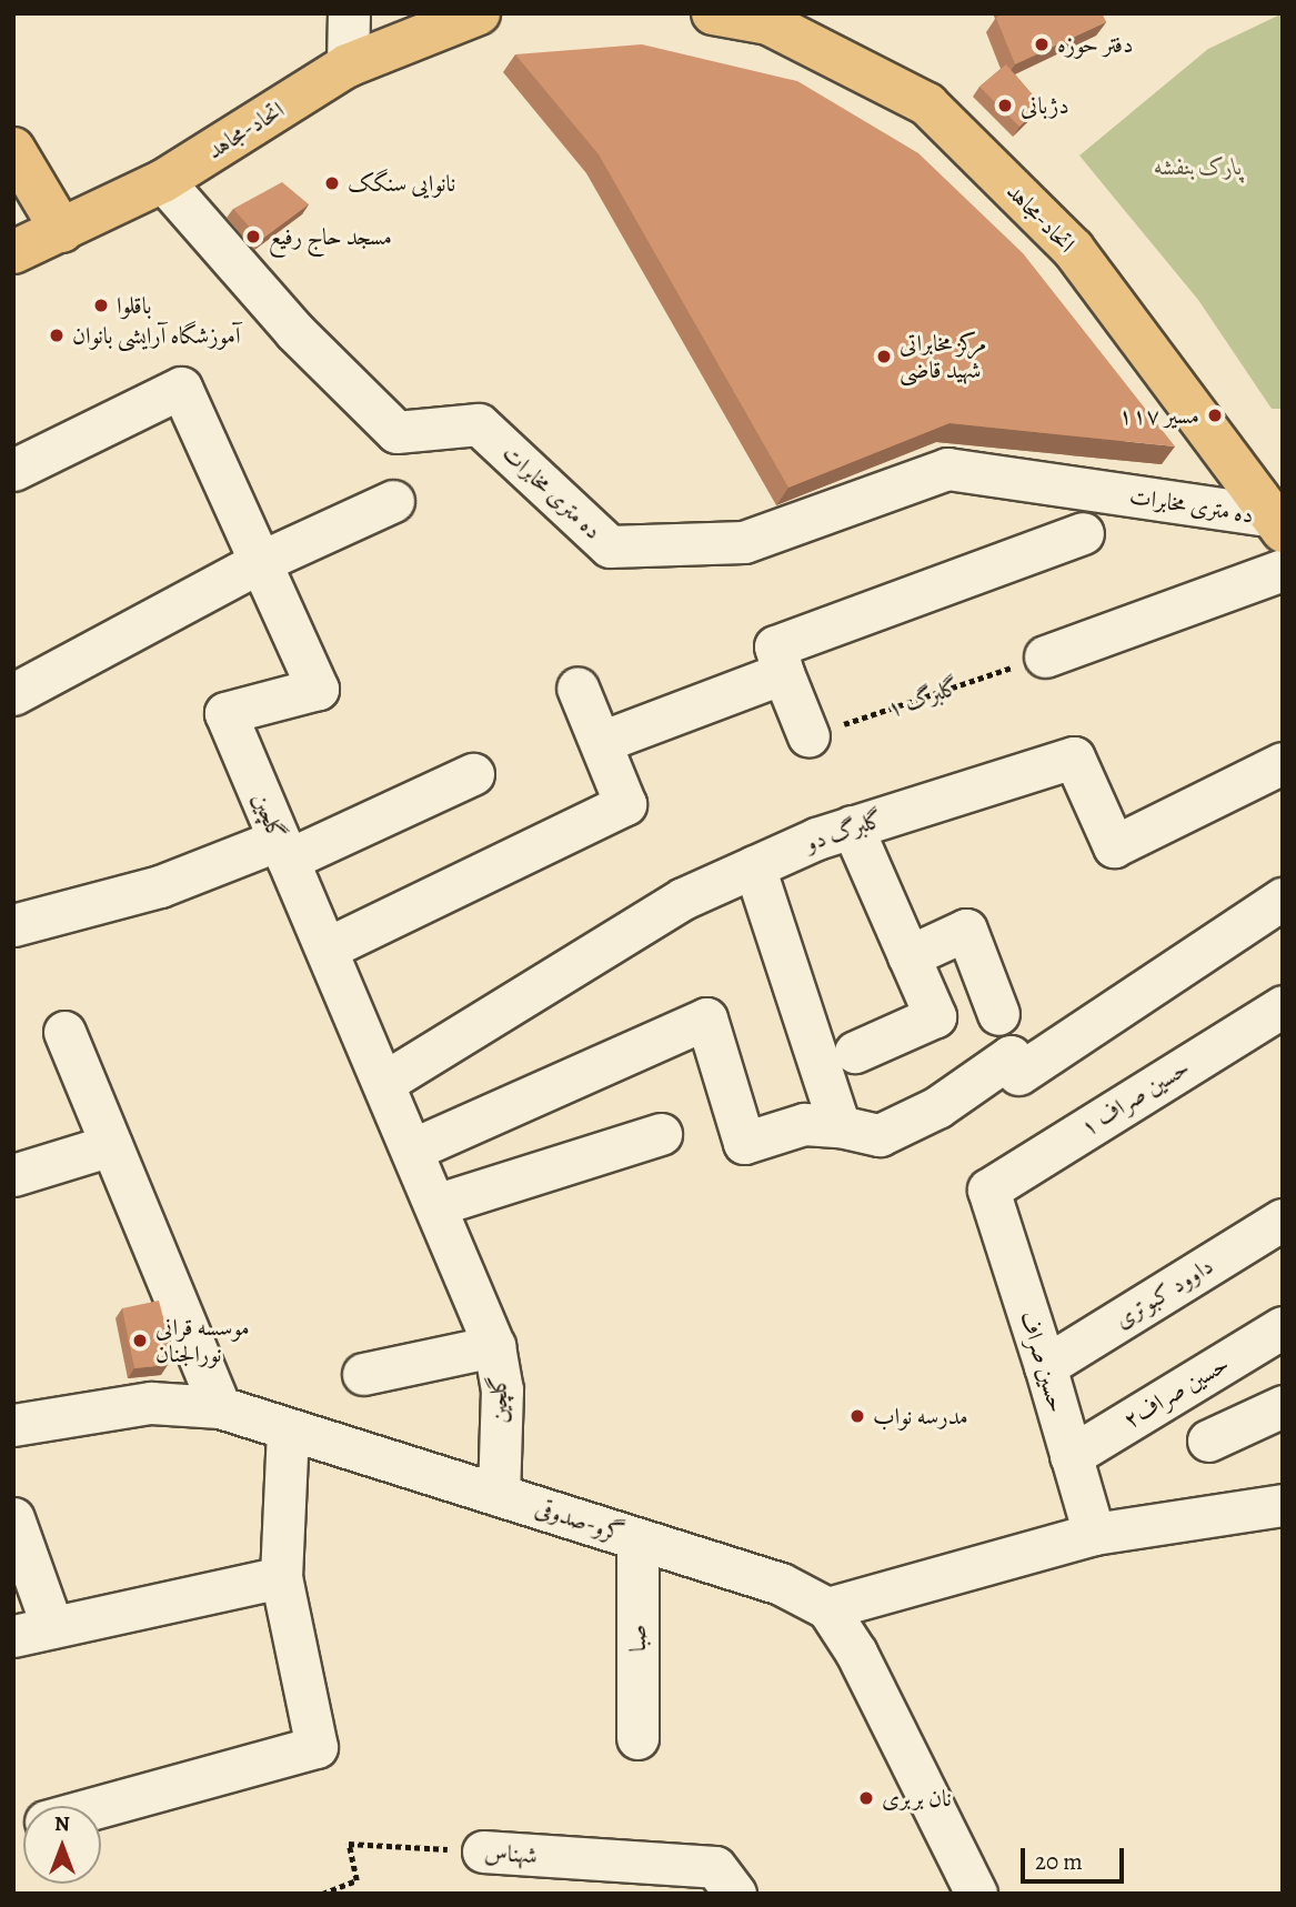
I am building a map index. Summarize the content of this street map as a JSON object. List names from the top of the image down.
{
  "streets": {
    "main road": ["اتحاد-مجاهد"],
    "street": [
      "ده متری مخابرات",
      "گلچین",
      "گلبرگ دو",
      "حسین صراف ۱",
      "داوود کبوتری",
      "حسین صراف",
      "حسین صراف۲",
      "گرو-صدوقی",
      "صبا",
      "شهناس"
    ],
    "path": ["گلبرگ ۱"]
  },
  "crossings": [
    ["اتحاد-مجاهد", "ده متری مخابرات"],
    ["گلچین", "گلبرگ دو"],
    ["گلچین", "گرو-صدوقی"],
    ["حسین صراف ۱", "حسین صراف"],
    ["داوود کبوتری", "حسین صراف"],
    ["حسین صراف", "حسین صراف۲"],
    ["گرو-صدوقی", "صبا"]
  ],
  "parks": ["پارک بنفشه"],
  "places": [
    "دفتر حوزه",
    "دژبانی",
    "نانوایی سنگک",
    "مسجد حاج رفیع",
    "باقلوا",
    "آموزشگاه آرایشی بانوان",
    "مرکز مخابراتی شهید قاضی",
    "مسیر ۱۱۷",
    "موسسه قرانی نورالجنان",
    "مدرسه نواب",
    "نان بربری"
  ],
  "scale_bar": "20 m",
  "north": "top"
}
